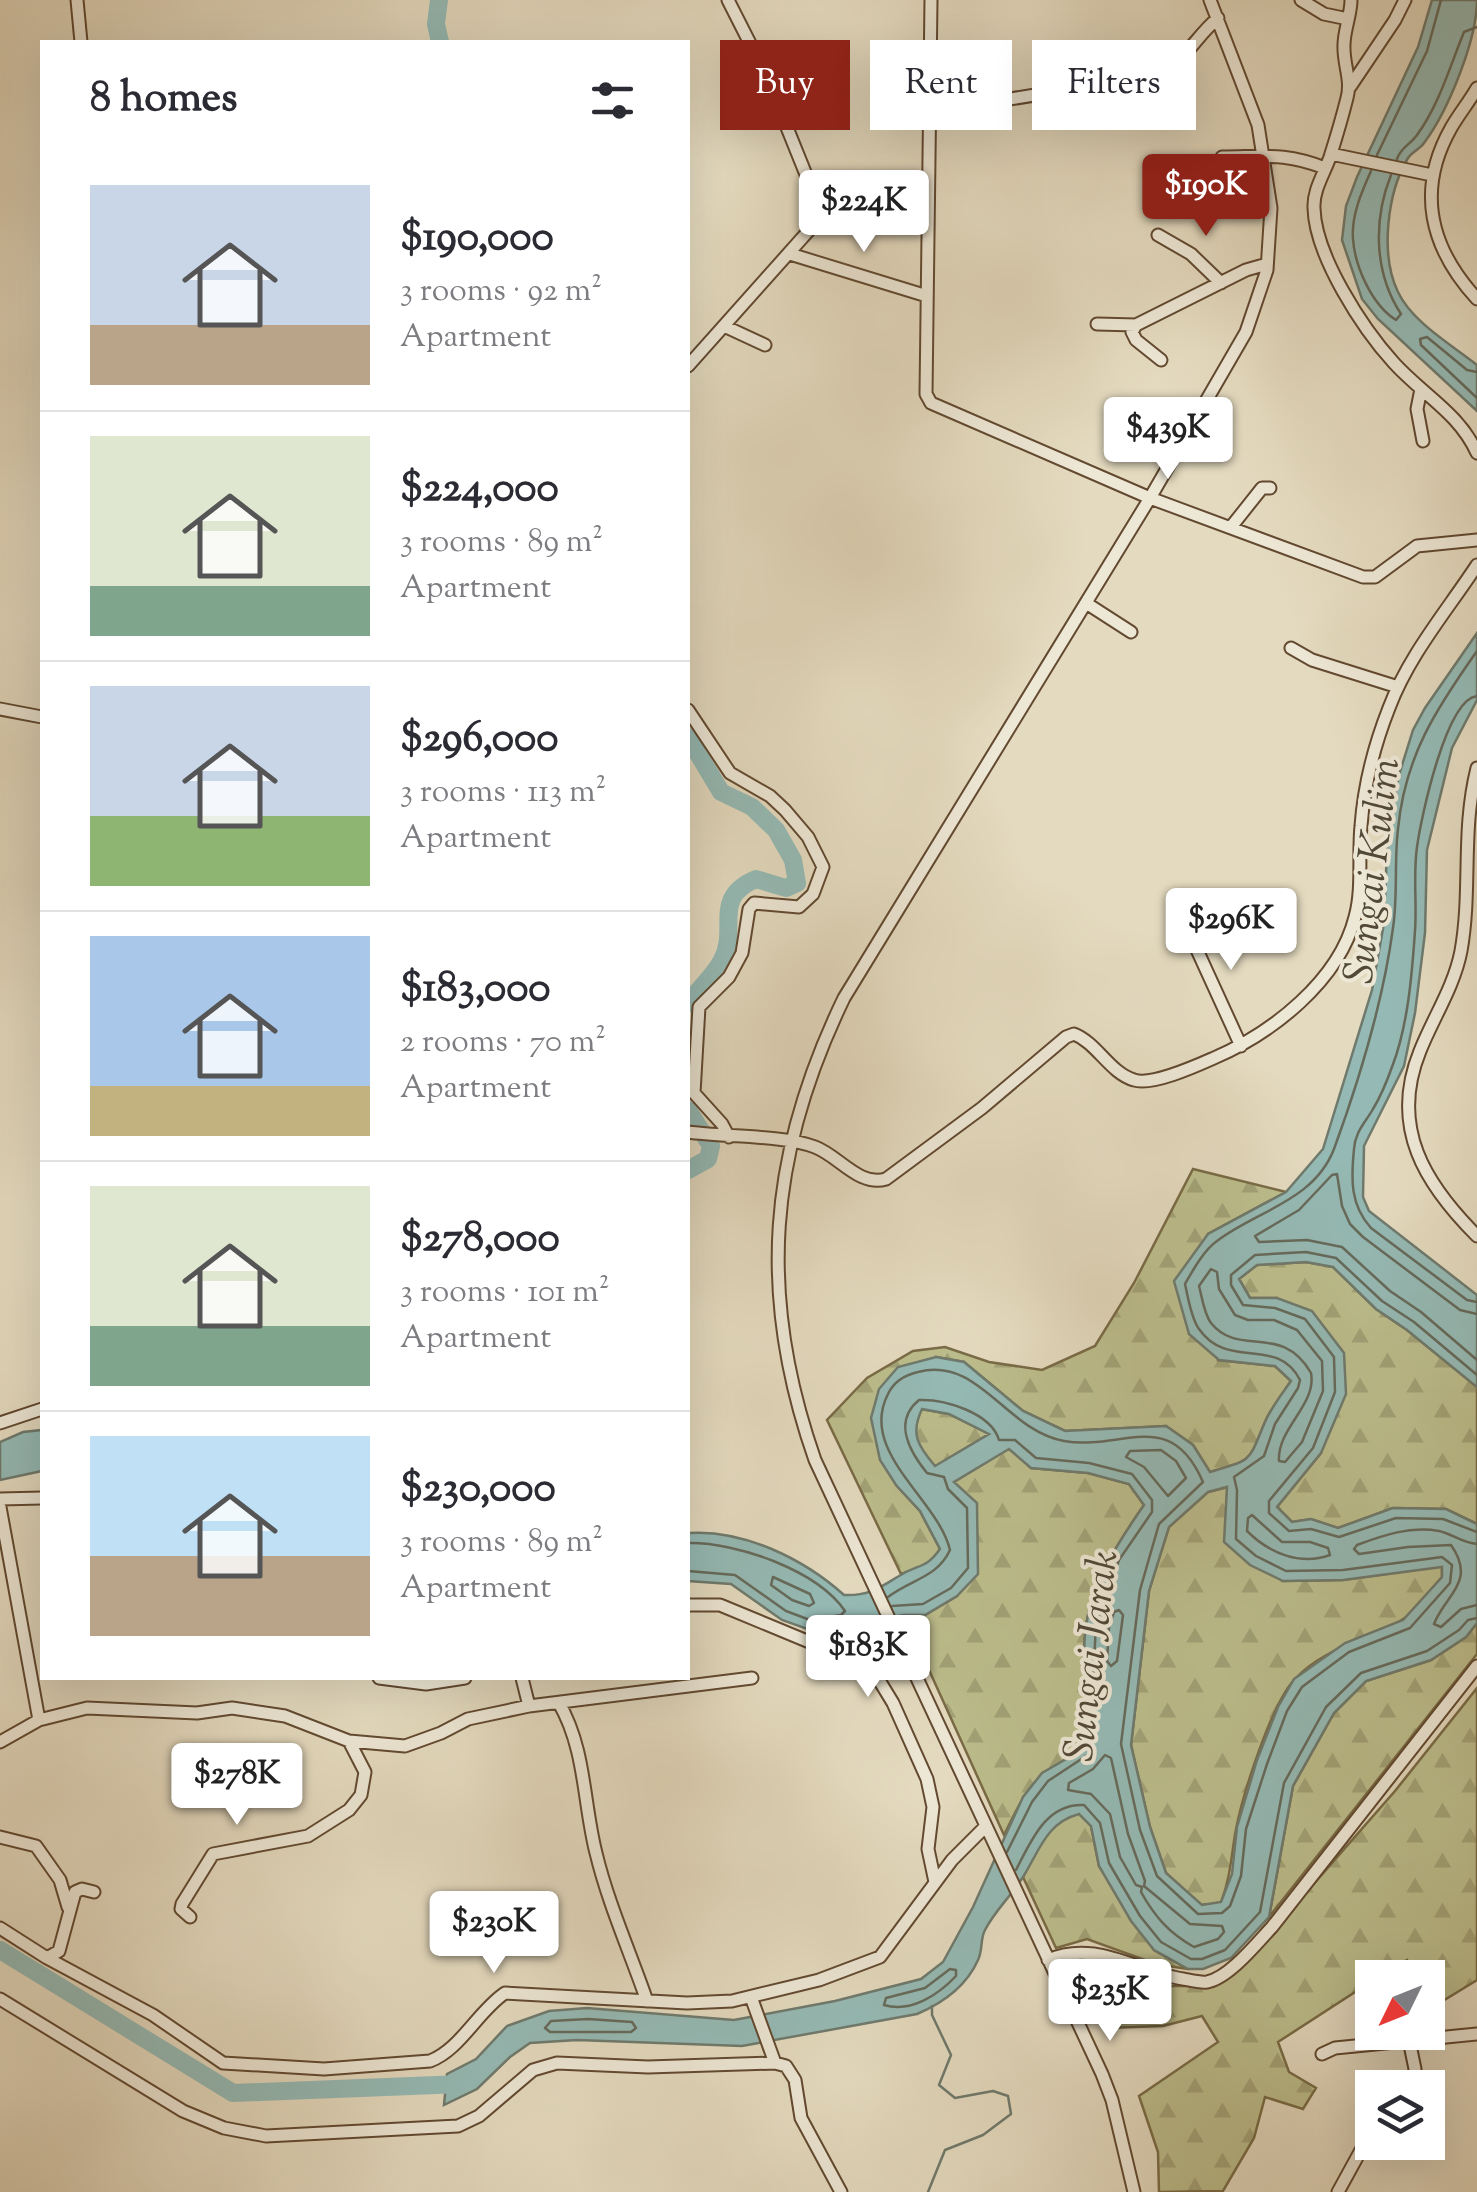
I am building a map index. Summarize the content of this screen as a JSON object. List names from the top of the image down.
{
  "water": ["Sungai Kulim", "Sungai Jarak"],
  "north": "bottom left",
  "page": {
    "chip": ["Buy", "Rent", "Filters"],
    "heading": "8 homes",
    "price": [
      "$190K",
      "$224K",
      "$439K",
      "$296K",
      "$183K",
      "$278K",
      "$230K",
      "$235K"
    ],
    "list": [
      {
        "name": "$190,000",
        "note": "3 rooms · 92 m² · Apartment"
      },
      {
        "name": "$224,000",
        "note": "3 rooms · 89 m² · Apartment"
      },
      {
        "name": "$296,000",
        "note": "3 rooms · 113 m² · Apartment"
      },
      {
        "name": "$183,000",
        "note": "2 rooms · 70 m² · Apartment"
      },
      {
        "name": "$278,000",
        "note": "3 rooms · 101 m² · Apartment"
      },
      {
        "name": "$230,000",
        "note": "3 rooms · 89 m² · Apartment"
      }
    ]
  }
}
